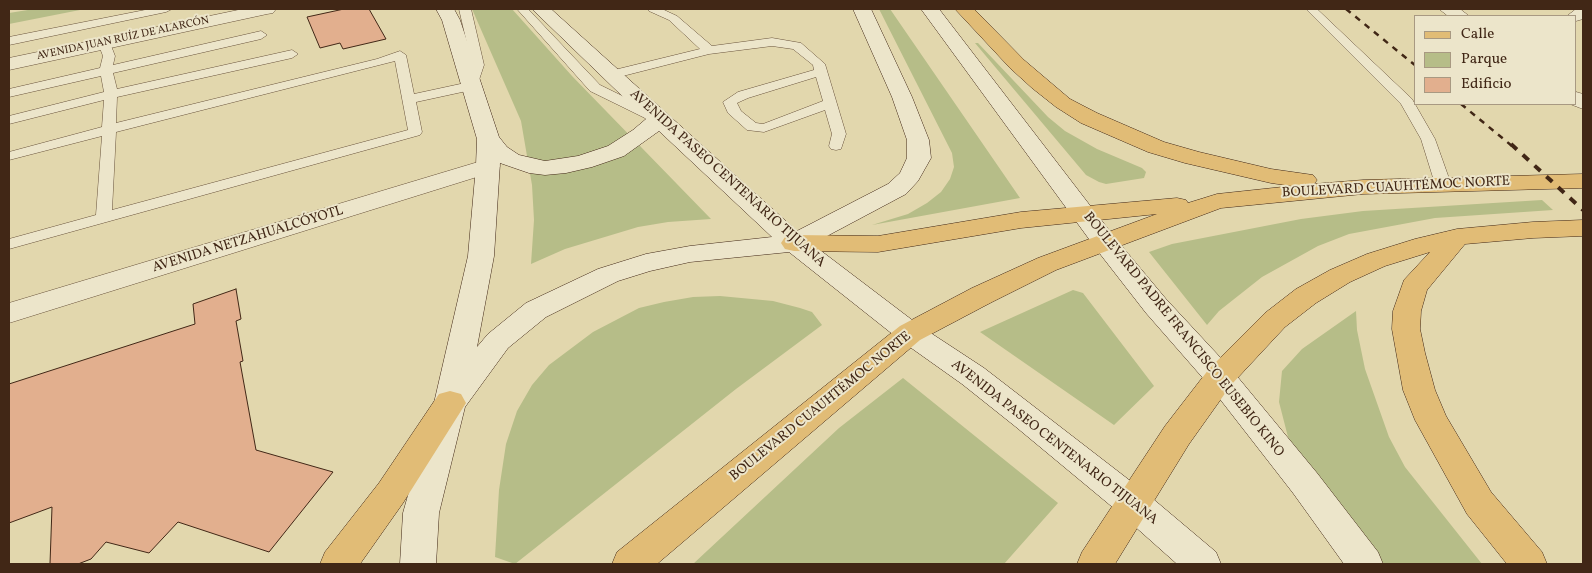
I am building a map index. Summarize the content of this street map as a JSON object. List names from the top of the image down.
{
  "streets": {
    "main road": [
      "AVENIDA JUAN RUÍZ DE ALARCÓN",
      "AVENIDA PASEO CENTENARIO TIJUANA",
      "BOULEVARD CUAUHTÉMOC NORTE",
      "AVENIDA NETZAHUALCÓYOTL",
      "BOULEVARD PADRE FRANCISCO EUSEBIO KINO"
    ]
  },
  "crossings": [
    ["AVENIDA PASEO CENTENARIO TIJUANA", "BOULEVARD CUAUHTÉMOC NORTE"],
    ["BOULEVARD CUAUHTÉMOC NORTE", "BOULEVARD PADRE FRANCISCO EUSEBIO KINO"]
  ],
  "legend": ["Calle", "Parque", "Edificio"]
}
